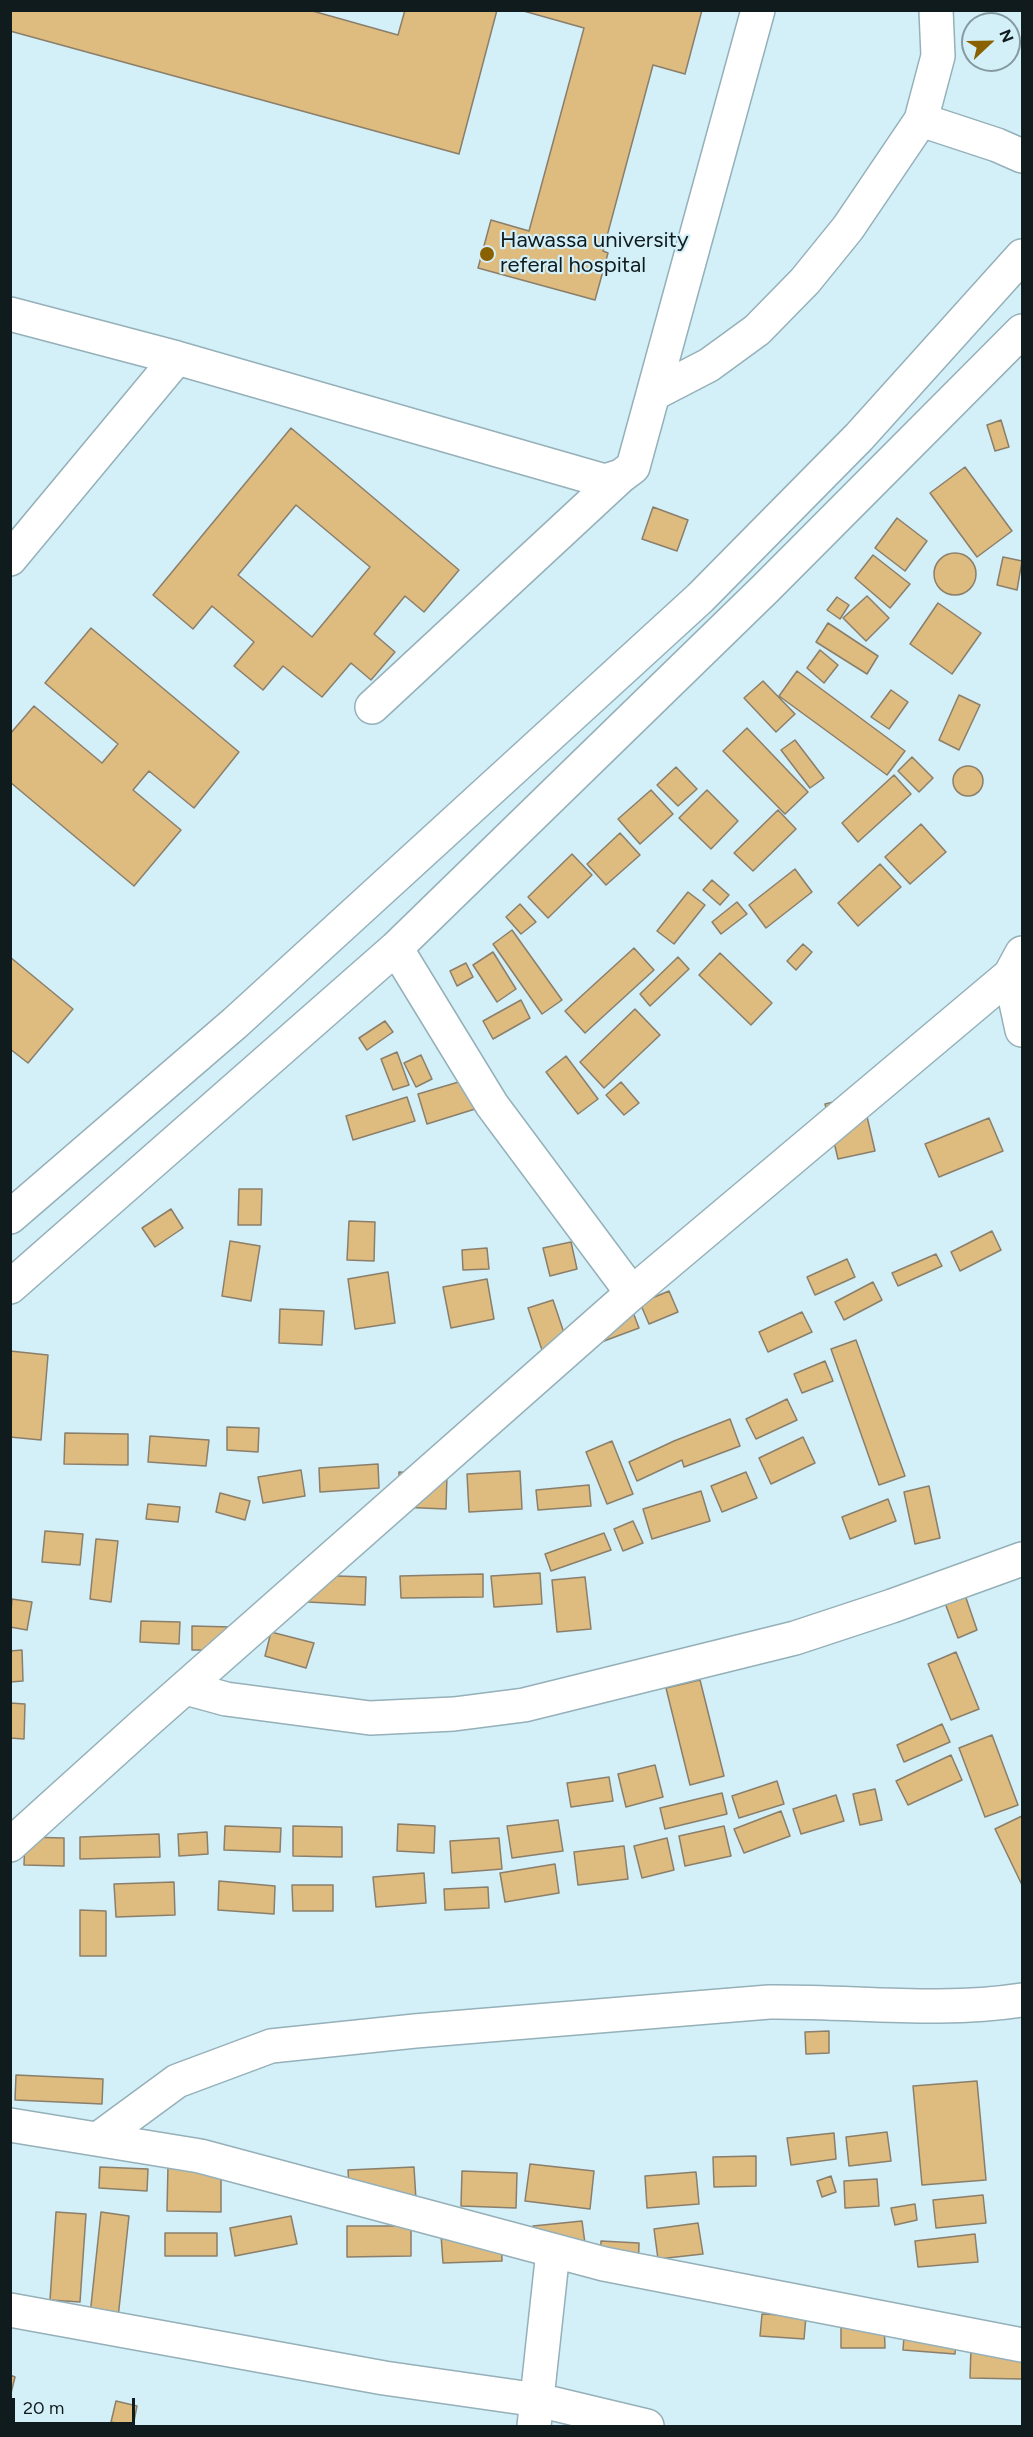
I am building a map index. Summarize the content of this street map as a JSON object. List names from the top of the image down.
{
  "places": ["Hawassa university referal hospital"],
  "scale_bar": "20 m",
  "north": "right"
}
